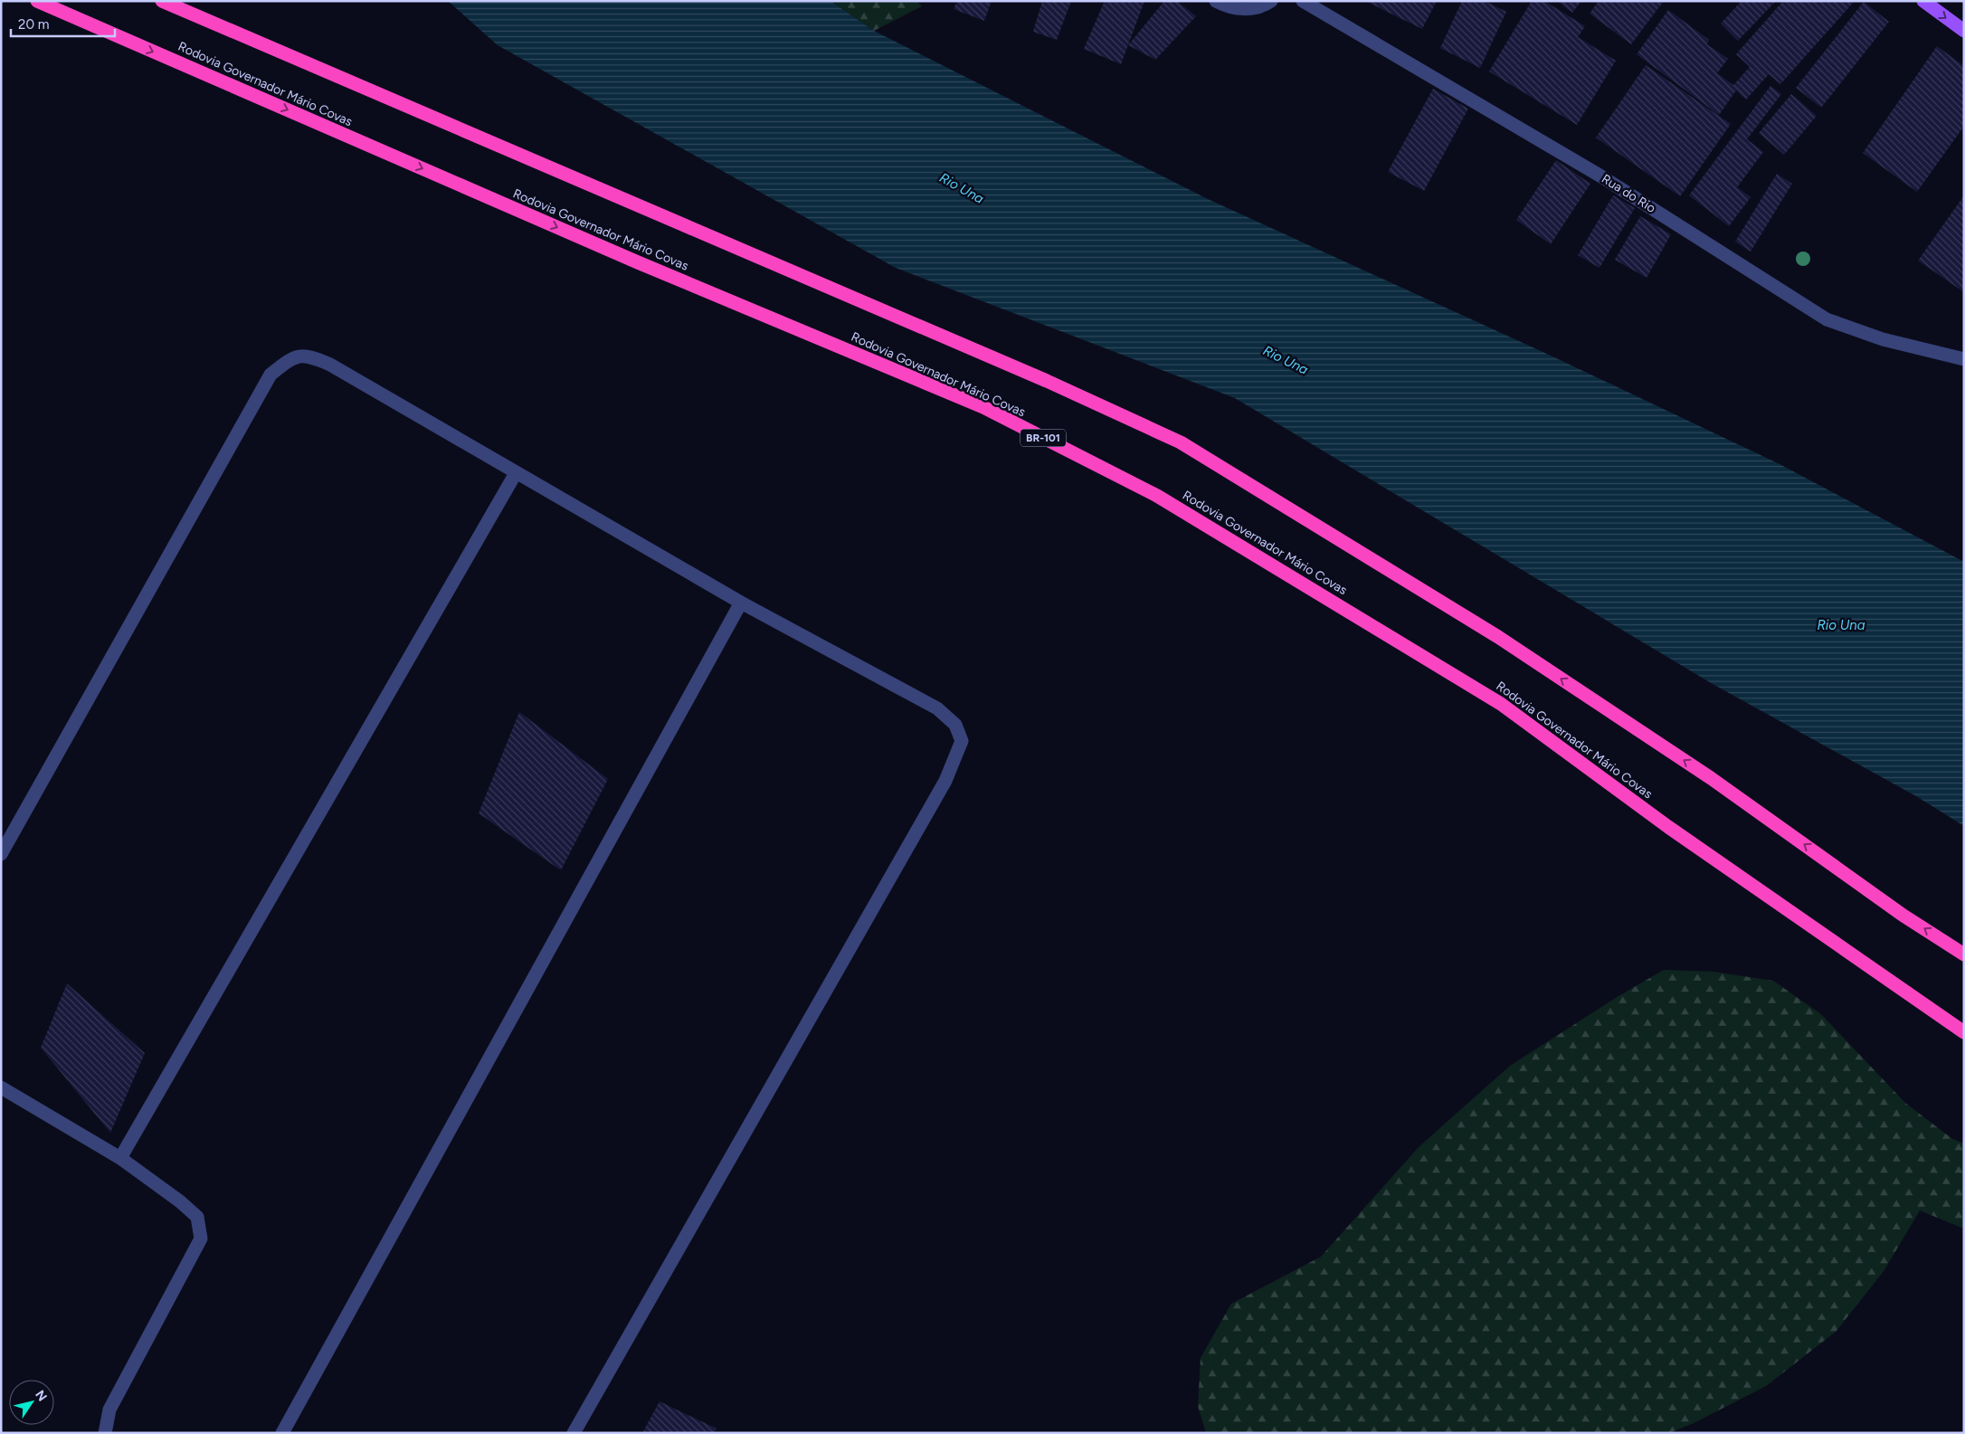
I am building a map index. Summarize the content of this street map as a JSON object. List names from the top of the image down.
{
  "streets": {
    "highway": ["Rodovia Governador Mário Covas", "BR-101"],
    "street": ["Rua do Rio"]
  },
  "water": ["Rio Una"],
  "scale_bar": "20 m",
  "north": "top right"
}
